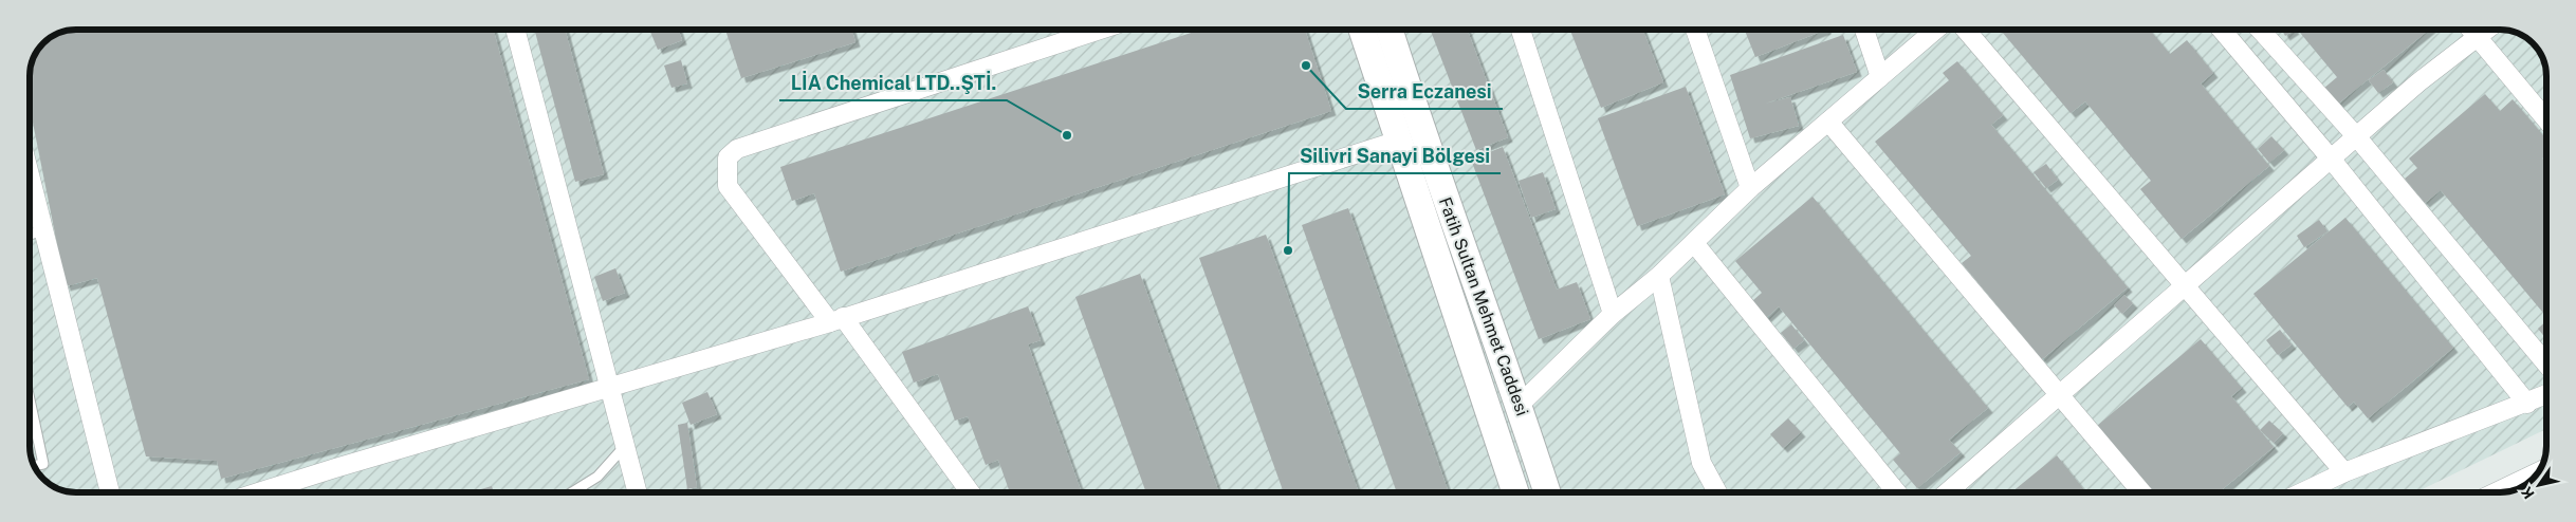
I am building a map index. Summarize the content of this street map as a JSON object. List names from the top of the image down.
{
  "streets": {
    "main road": ["Fatih Sultan Mehmet Caddesi"]
  },
  "places": ["Serra Eczanesi", "LİA Chemical LTD..ŞTİ.", "Silivri Sanayi Bölgesi"],
  "north": "bottom left"
}
